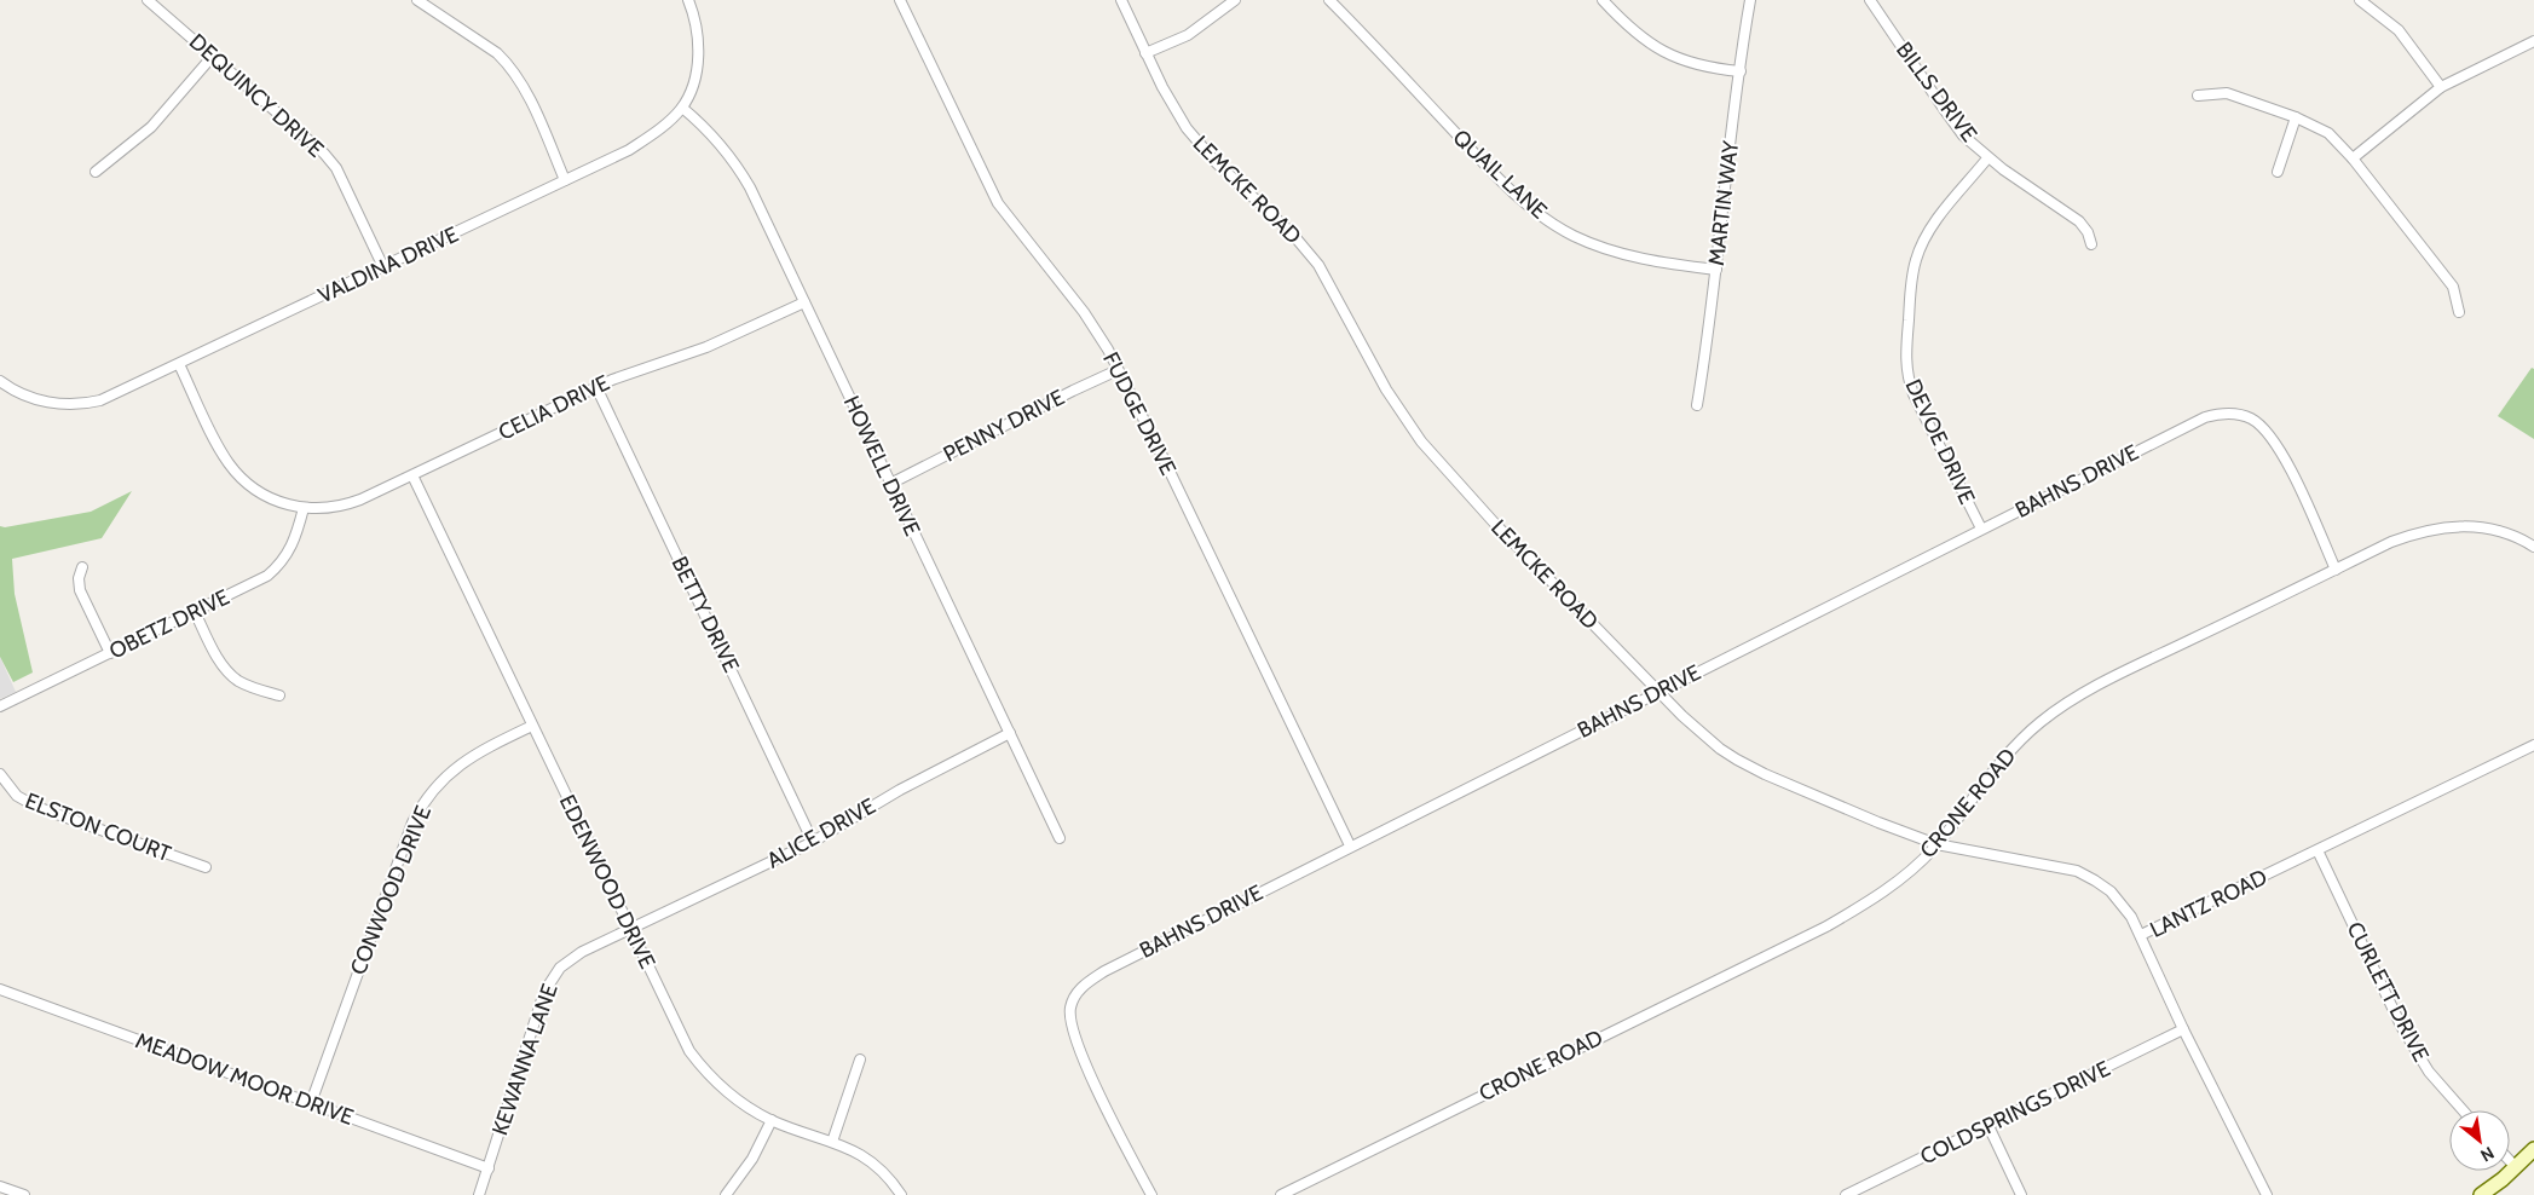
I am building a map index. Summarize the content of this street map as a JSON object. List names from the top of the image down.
{
  "streets": {
    "street": [
      "BILLS DRIVE",
      "DEQUINCY DRIVE",
      "QUAIL LANE",
      "LEMCKE ROAD",
      "MARTIN WAY",
      "VALDINA DRIVE",
      "CELIA DRIVE",
      "FUDGE DRIVE",
      "PENNY DRIVE",
      "DEVOE DRIVE",
      "HOWELL DRIVE",
      "BAHNS DRIVE",
      "BETTY DRIVE",
      "OBETZ DRIVE",
      "CRONE ROAD",
      "ELSTON COURT",
      "ALICE DRIVE",
      "EDENWOOD DRIVE",
      "CONWOOD DRIVE",
      "LANTZ ROAD",
      "CURLETT DRIVE",
      "KEWANNA LANE",
      "MEADOW MOOR DRIVE",
      "COLDSPRINGS DRIVE"
    ]
  },
  "crossings": [
    ["BILLS DRIVE", "DEVOE DRIVE"],
    ["DEQUINCY DRIVE", "VALDINA DRIVE"],
    ["QUAIL LANE", "MARTIN WAY"],
    ["LEMCKE ROAD", "BAHNS DRIVE"],
    ["LEMCKE ROAD", "CRONE ROAD"],
    ["LEMCKE ROAD", "LANTZ ROAD"],
    ["VALDINA DRIVE", "CELIA DRIVE"],
    ["VALDINA DRIVE", "HOWELL DRIVE"],
    ["CELIA DRIVE", "HOWELL DRIVE"],
    ["CELIA DRIVE", "BETTY DRIVE"],
    ["CELIA DRIVE", "OBETZ DRIVE"],
    ["CELIA DRIVE", "EDENWOOD DRIVE"],
    ["FUDGE DRIVE", "PENNY DRIVE"],
    ["FUDGE DRIVE", "BAHNS DRIVE"],
    ["PENNY DRIVE", "HOWELL DRIVE"],
    ["DEVOE DRIVE", "BAHNS DRIVE"],
    ["HOWELL DRIVE", "ALICE DRIVE"],
    ["BAHNS DRIVE", "CRONE ROAD"],
    ["BETTY DRIVE", "ALICE DRIVE"],
    ["ALICE DRIVE", "EDENWOOD DRIVE"],
    ["ALICE DRIVE", "KEWANNA LANE"],
    ["EDENWOOD DRIVE", "CONWOOD DRIVE"],
    ["EDENWOOD DRIVE", "KEWANNA LANE"],
    ["CONWOOD DRIVE", "MEADOW MOOR DRIVE"],
    ["LANTZ ROAD", "CURLETT DRIVE"],
    ["LANTZ ROAD", "COLDSPRINGS DRIVE"],
    ["KEWANNA LANE", "MEADOW MOOR DRIVE"]
  ],
  "north": "bottom right"
}
